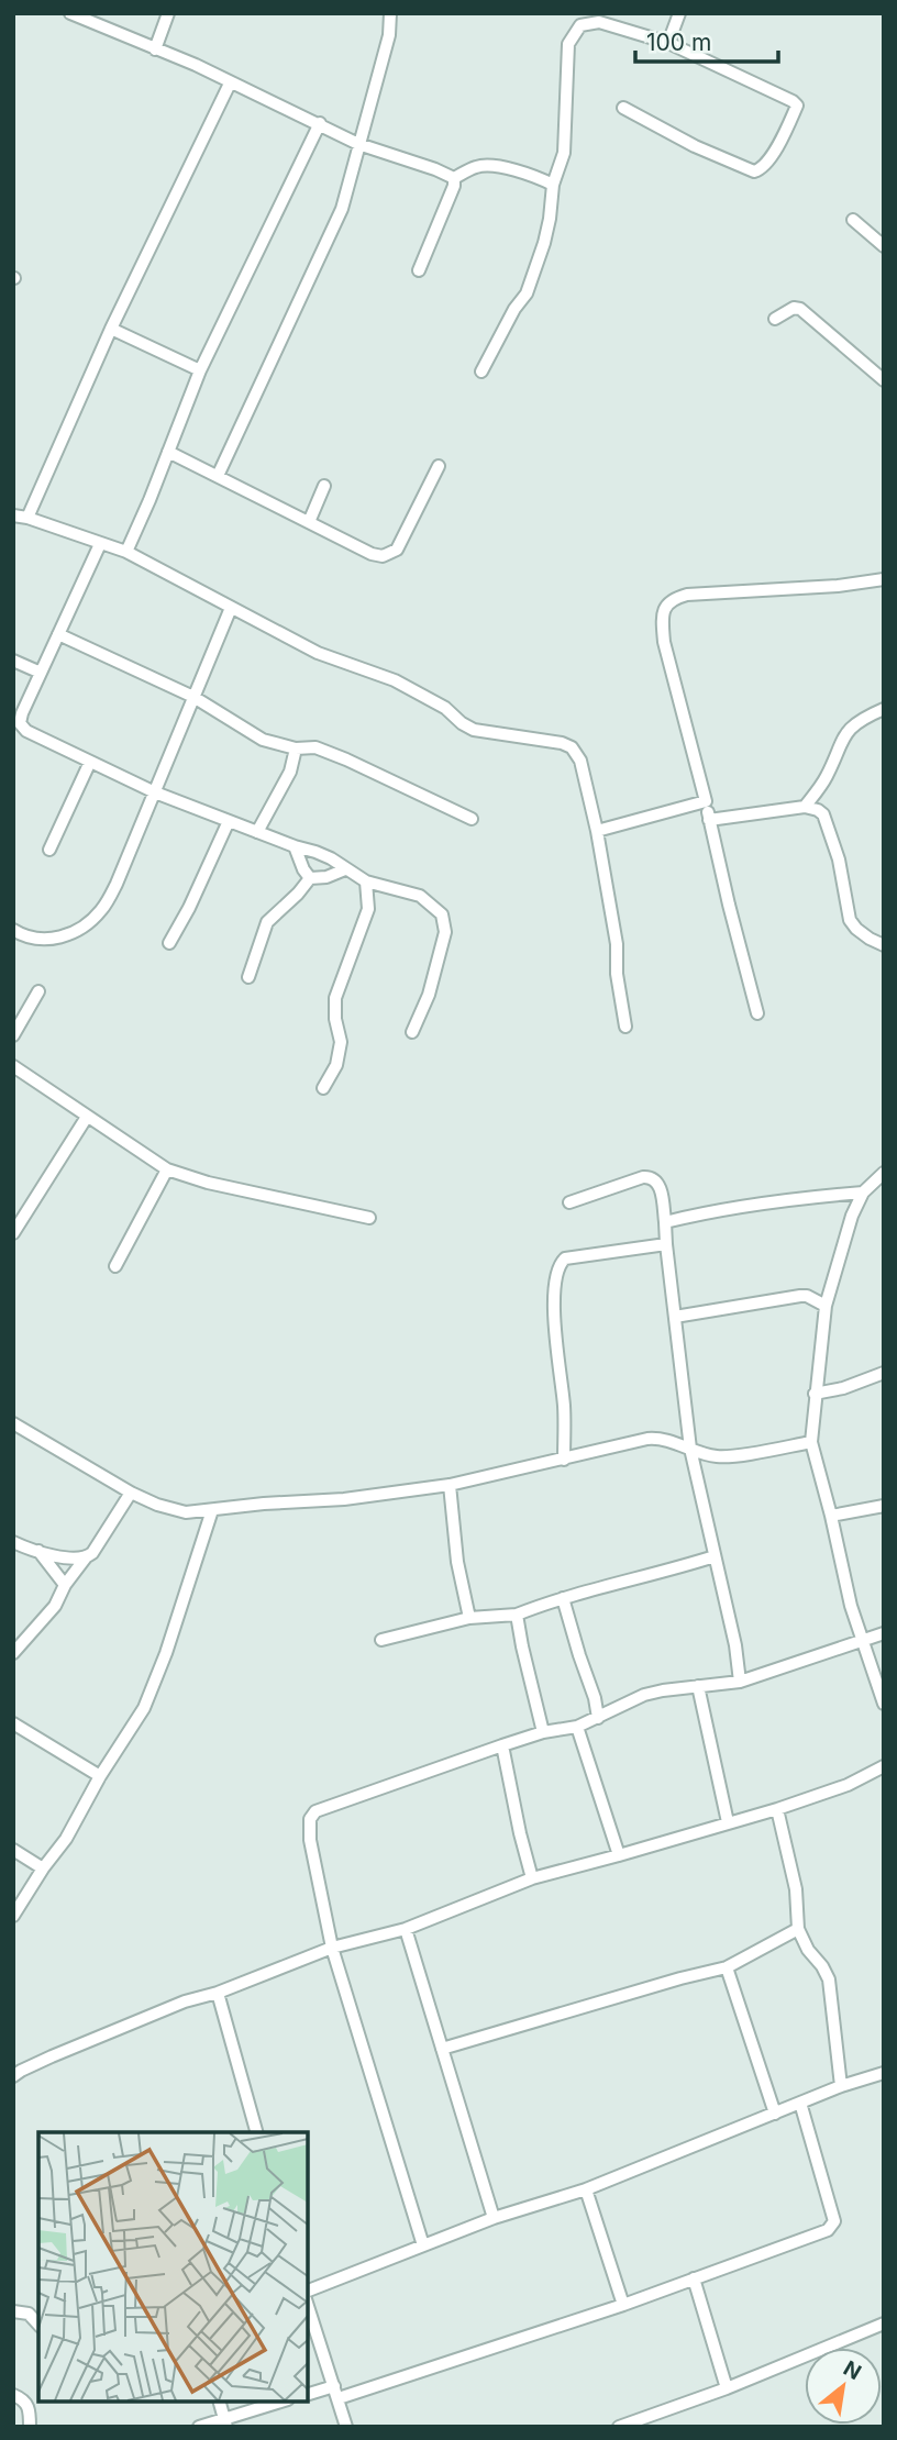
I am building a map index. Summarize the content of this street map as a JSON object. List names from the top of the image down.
{
  "scale_bar": "100 m",
  "north": "top right"
}
